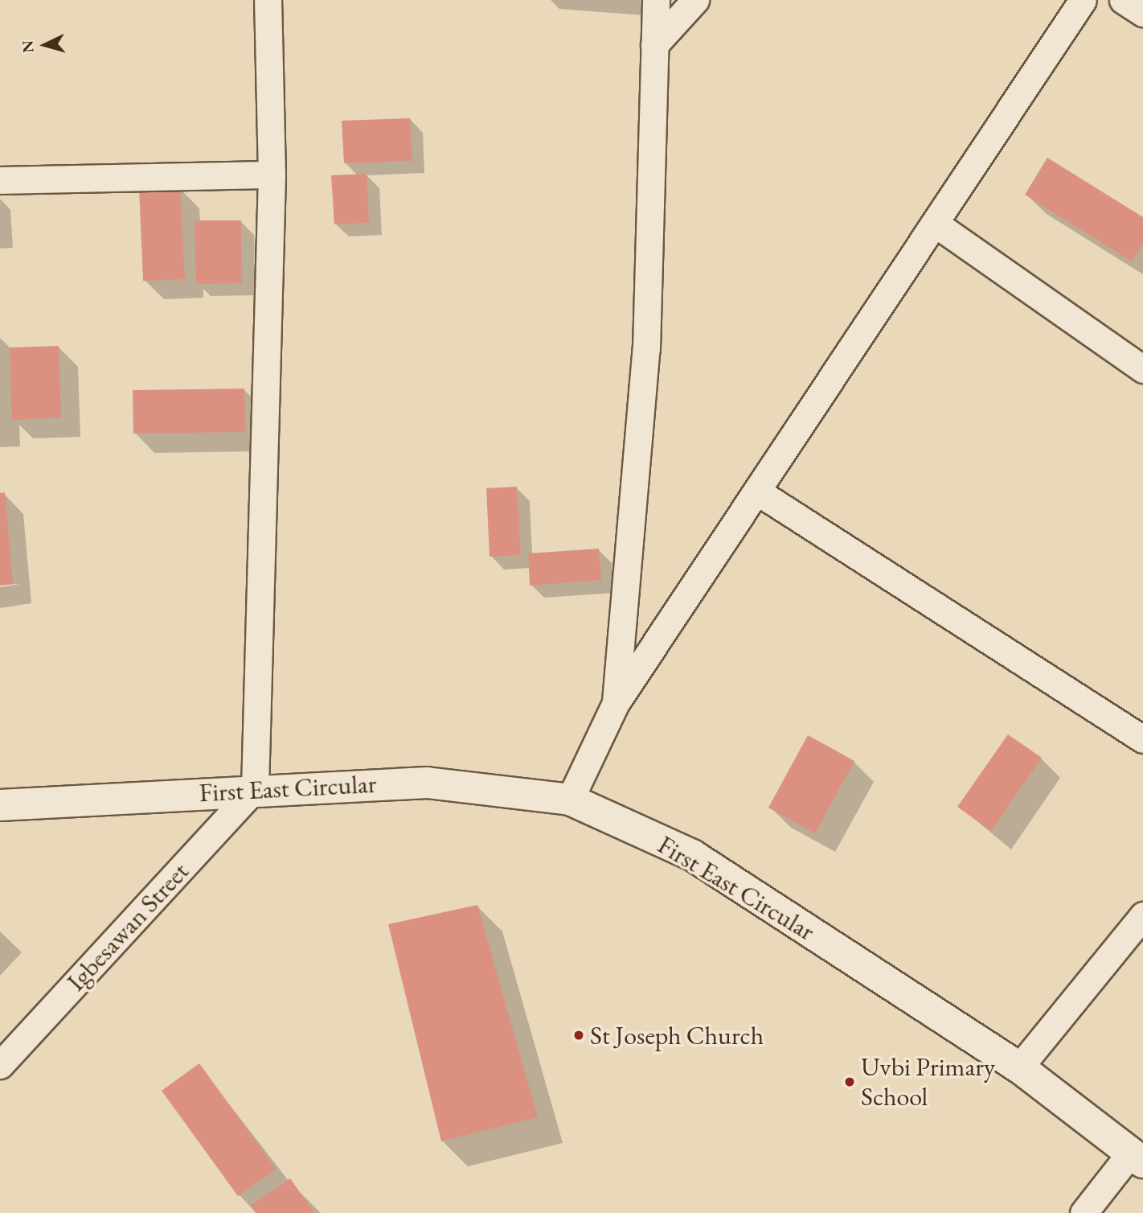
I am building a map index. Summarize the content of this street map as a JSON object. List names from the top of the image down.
{
  "streets": {
    "street": ["First East Circular", "Igbesawan Street"]
  },
  "crossings": [
    ["First East Circular", "Igbesawan Street"]
  ],
  "places": ["St Joseph Church", "Uvbi Primary School"],
  "north": "left"
}
